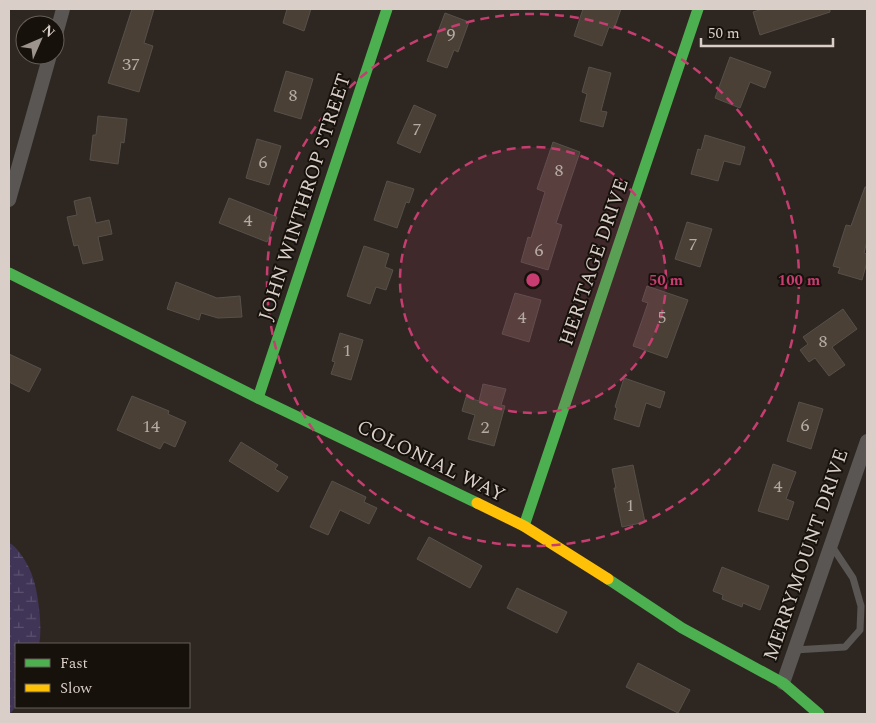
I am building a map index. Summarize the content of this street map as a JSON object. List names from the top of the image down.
{
  "streets": {
    "street": [
      "JOHN WINTHROP STREET",
      "HERITAGE DRIVE",
      "COLONIAL WAY",
      "MERRYMOUNT DRIVE"
    ]
  },
  "crossings": [
    ["JOHN WINTHROP STREET", "COLONIAL WAY"],
    ["HERITAGE DRIVE", "COLONIAL WAY"],
    ["COLONIAL WAY", "MERRYMOUNT DRIVE"]
  ],
  "house_numbers": [
    "9",
    "37",
    "8",
    "7",
    "6",
    "8",
    "4",
    "7",
    "6",
    "4",
    "5",
    "8",
    "1",
    "6",
    "14",
    "2",
    "4",
    "1"
  ],
  "legend": ["Fast", "Slow"],
  "scale_bar": "50 m",
  "north": "top right",
  "rings": ["50 m", "100 m"]
}
